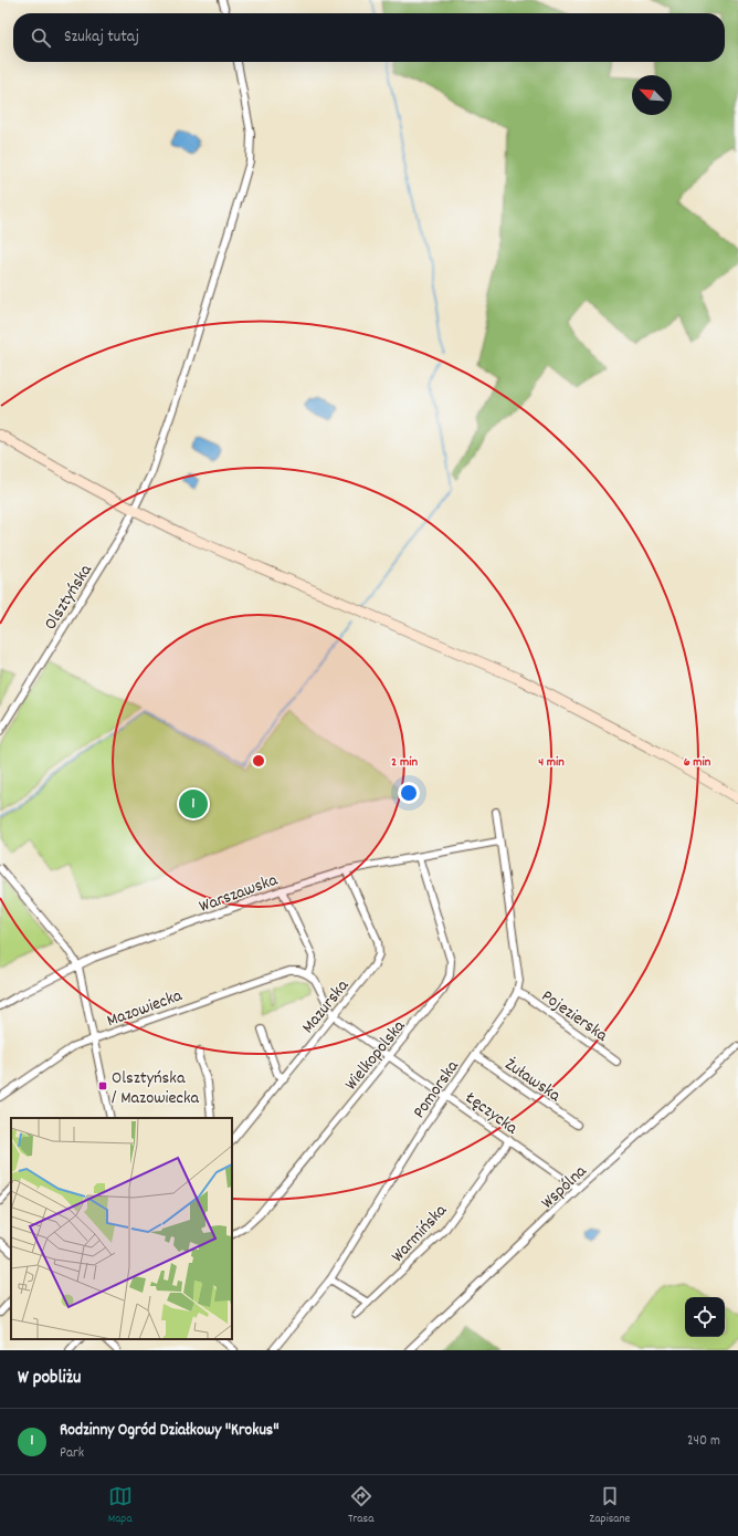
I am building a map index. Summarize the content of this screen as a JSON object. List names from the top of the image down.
{
  "streets": {
    "street": [
      "Olsztyńska",
      "Warszawska",
      "Mazurska",
      "Mazowiecka",
      "Pojezierska",
      "Wielkopolska",
      "Żuławska",
      "Pomorska",
      "Łęczycka",
      "Wspólna",
      "Warmińska"
    ]
  },
  "crossings": [
    ["Warszawska", "Mazurska"],
    ["Warszawska", "Wielkopolska"],
    ["Warszawska", "Pomorska"],
    ["Mazurska", "Łęczycka"],
    ["Mazowiecka", "Łęczycka"],
    ["Pojezierska", "Pomorska"],
    ["Wielkopolska", "Łęczycka"],
    ["Żuławska", "Pomorska"],
    ["Pomorska", "Łęczycka"],
    ["Łęczycka", "Wspólna"],
    ["Łęczycka", "Warmińska"]
  ],
  "places": {
    "transit": ["Olsztyńska / Mazowiecka"]
  },
  "north": "top left",
  "page": {
    "search": "Szukaj tutaj",
    "pins": "1",
    "heading": "W pobliżu",
    "list": [
      {
        "mark": "1",
        "name": "Rodzinny Ogród Działkowy \"Krokus\"",
        "note": "Park",
        "value": "240 m"
      }
    ],
    "nav": ["Mapa", "Trasa", "Zapisane"]
  },
  "rings": ["2 min", "4 min", "6 min"]
}
